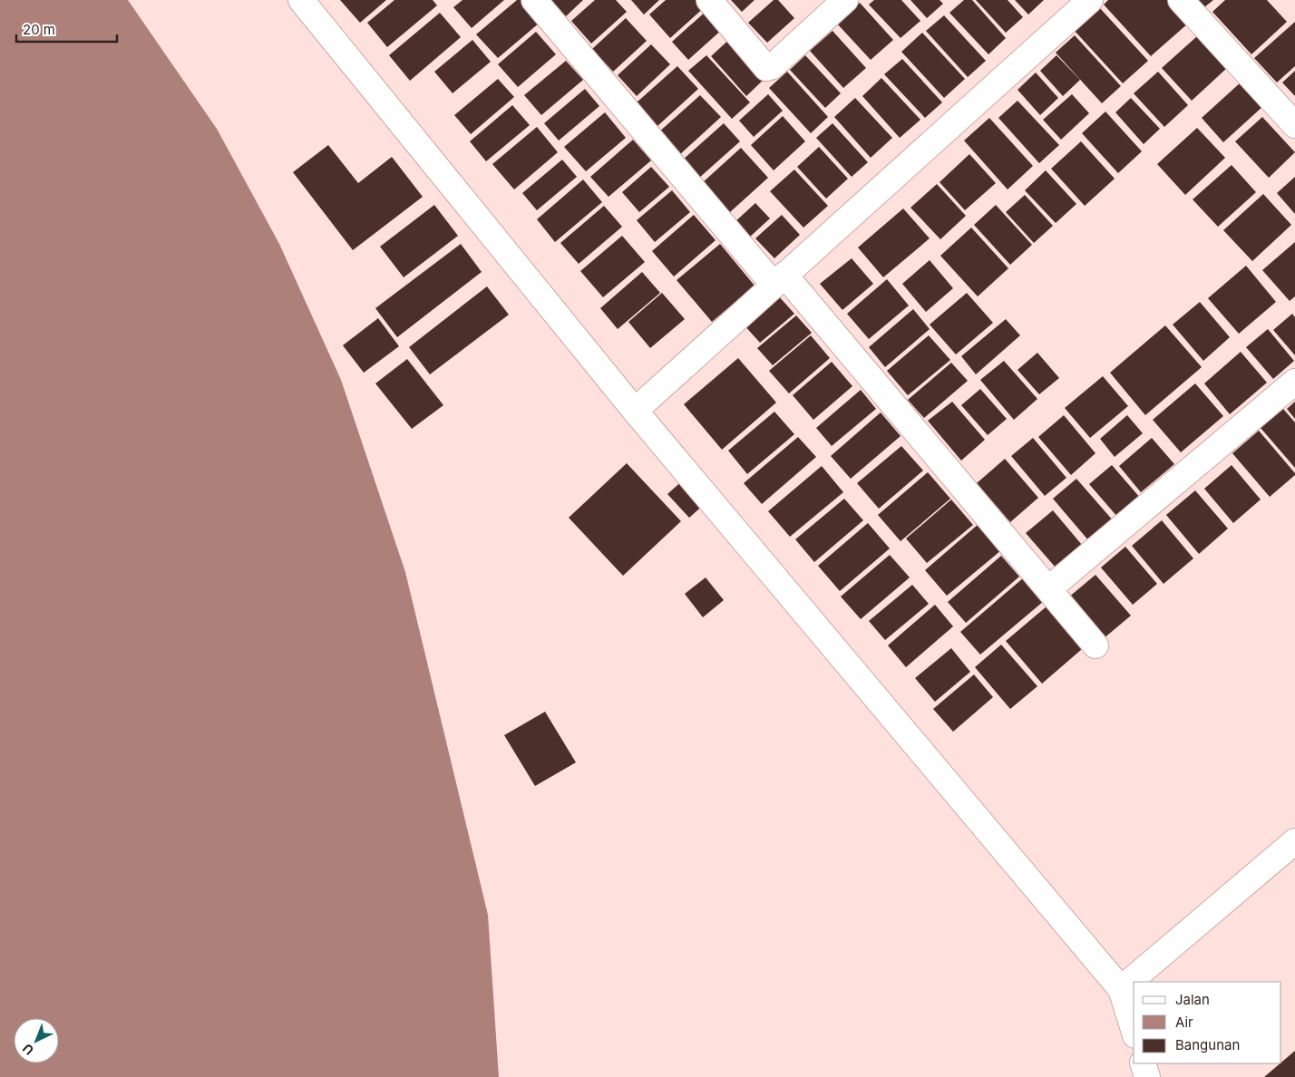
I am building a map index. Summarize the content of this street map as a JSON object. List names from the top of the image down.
{
  "legend": ["Jalan", "Air", "Bangunan"],
  "scale_bar": "20 m",
  "north": "bottom left"
}
